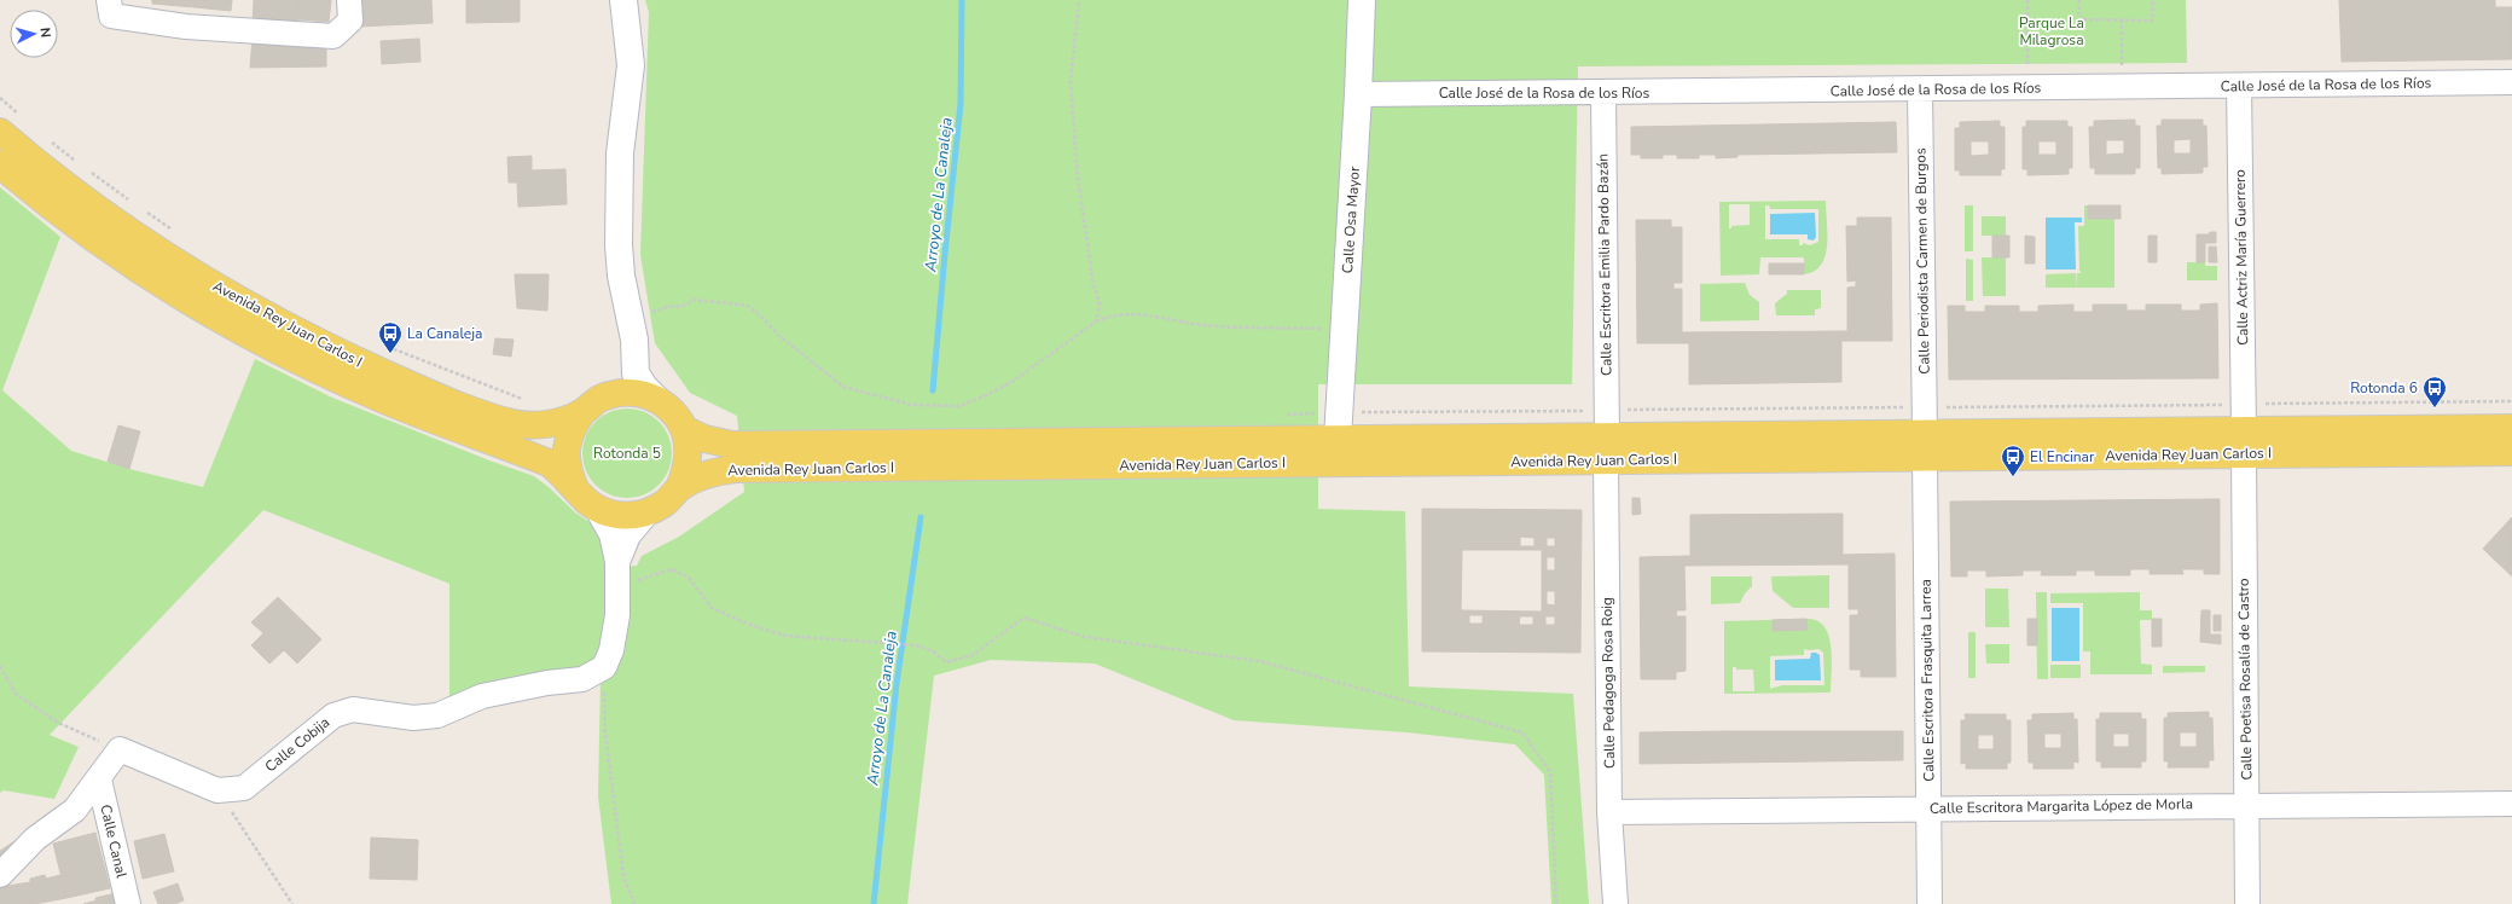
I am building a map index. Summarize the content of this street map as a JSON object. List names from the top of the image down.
{
  "streets": {
    "main road": ["Avenida Rey Juan Carlos I"],
    "street": [
      "Calle José de la Rosa de los Ríos",
      "Calle Osa Mayor",
      "Calle Actriz María Guerrero",
      "Calle Periodista Carmen de Burgos",
      "Calle Escritora Emilia Pardo Bazán",
      "Calle Poetisa Rosalía de Castro",
      "Calle Escritora Frasquita Larrea",
      "Calle Pedagoga Rosa Roig",
      "Calle Cobija",
      "Calle Escritora Margarita López de Morla",
      "Calle Canal"
    ]
  },
  "crossings": [
    ["Calle José de la Rosa de los Ríos", "Calle Osa Mayor"],
    ["Calle José de la Rosa de los Ríos", "Calle Actriz María Guerrero"],
    ["Calle José de la Rosa de los Ríos", "Calle Periodista Carmen de Burgos"],
    ["Calle José de la Rosa de los Ríos", "Calle Escritora Emilia Pardo Bazán"],
    ["Calle Osa Mayor", "Avenida Rey Juan Carlos I"],
    ["Calle Actriz María Guerrero", "Avenida Rey Juan Carlos I"],
    ["Calle Actriz María Guerrero", "Calle Poetisa Rosalía de Castro"],
    ["Calle Periodista Carmen de Burgos", "Avenida Rey Juan Carlos I"],
    ["Calle Periodista Carmen de Burgos", "Calle Escritora Frasquita Larrea"],
    ["Calle Escritora Emilia Pardo Bazán", "Avenida Rey Juan Carlos I"],
    ["Calle Escritora Emilia Pardo Bazán", "Calle Pedagoga Rosa Roig"],
    ["Avenida Rey Juan Carlos I", "Calle Poetisa Rosalía de Castro"],
    ["Avenida Rey Juan Carlos I", "Calle Escritora Frasquita Larrea"],
    ["Avenida Rey Juan Carlos I", "Calle Pedagoga Rosa Roig"],
    ["Calle Poetisa Rosalía de Castro", "Calle Escritora Margarita López de Morla"],
    ["Calle Escritora Frasquita Larrea", "Calle Escritora Margarita López de Morla"],
    ["Calle Pedagoga Rosa Roig", "Calle Escritora Margarita López de Morla"]
  ],
  "water": ["Arroyo de La Canaleja"],
  "parks": ["Parque La Milagrosa", "Rotonda 5"],
  "places": {
    "bus stop": ["La Canaleja", "Rotonda 6", "El Encinar"]
  },
  "north": "right"
}
